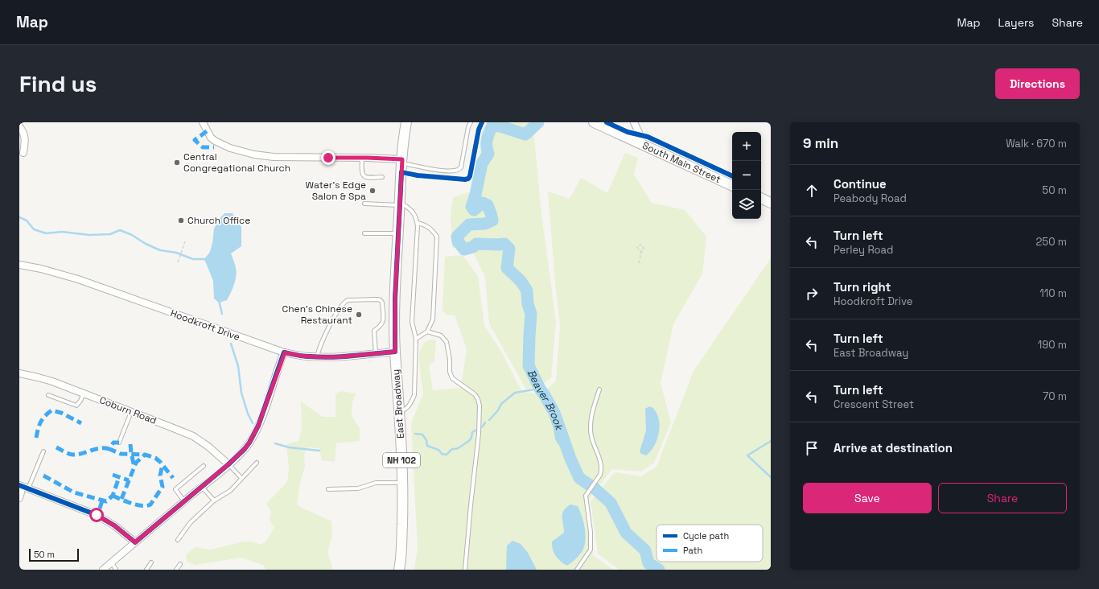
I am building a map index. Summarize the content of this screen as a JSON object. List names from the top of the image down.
{
  "streets": {
    "main road": ["South Main Street", "East Broadway", "NH 102"],
    "street": ["Hoodkroft Drive", "Coburn Road"]
  },
  "crossings": [
    ["Hoodkroft Drive", "East Broadway"]
  ],
  "water": ["Beaver Brook"],
  "places": [
    "Central Congregational Church",
    "Water's Edge Salon & Spa",
    "Church Office",
    "Chen's Chinese Restaurant"
  ],
  "legend": ["Cycle path", "Path"],
  "scale_bar": "50 m",
  "page": {
    "header": "Map",
    "nav": ["Map", "Layers", "Share"],
    "buttons": [
      "Directions",
      ["Save", "Share"]
    ],
    "title": "Find us",
    "heading": ["9 min", "Walk · 670 m"],
    "map_buttons": ["+", "−"],
    "list": [
      ["Continue", "Peabody Road", "50 m"],
      ["Turn left", "Perley Road", "250 m"],
      ["Turn right", "Hoodkroft Drive", "110 m"],
      ["Turn left", "East Broadway", "190 m"],
      ["Turn left", "Crescent Street", "70 m"],
      "Arrive at destination"
    ],
    "scale": "50 m"
  }
}
